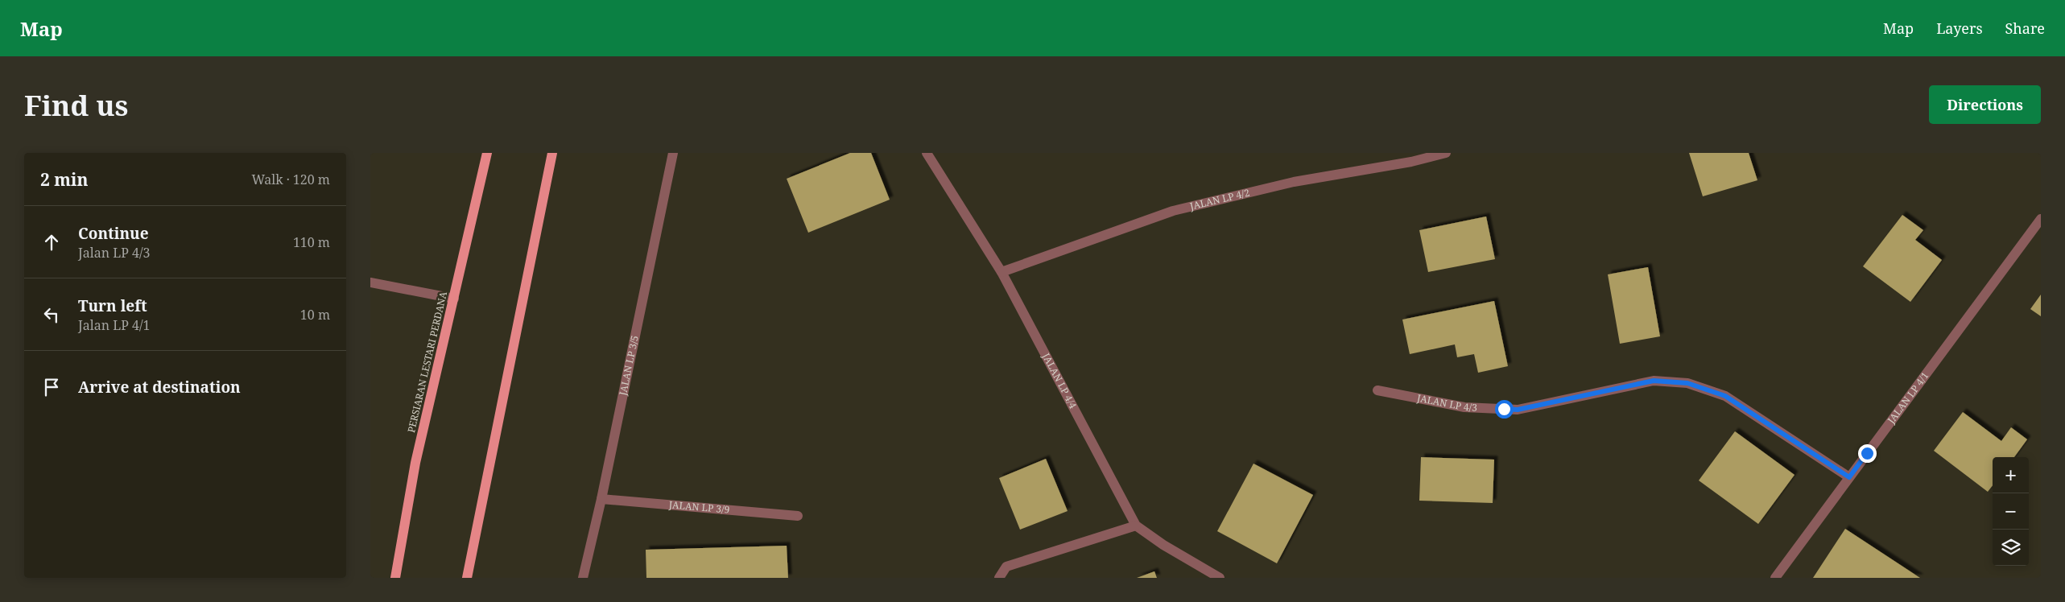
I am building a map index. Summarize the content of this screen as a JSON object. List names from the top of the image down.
{
  "streets": {
    "main road": ["PERSIARAN LESTARI PERDANA"],
    "street": [
      "JALAN LP 4/2",
      "JALAN LP 3/5",
      "JALAN LP 4/4",
      "JALAN LP 4/1",
      "JALAN LP 4/3",
      "JALAN LP 3/9"
    ]
  },
  "crossings": [
    ["JALAN LP 4/2", "JALAN LP 4/4"],
    ["JALAN LP 3/5", "JALAN LP 3/9"],
    ["JALAN LP 4/1", "JALAN LP 4/3"]
  ],
  "page": {
    "header": "Map",
    "nav": ["Map", "Layers", "Share"],
    "buttons": "Directions",
    "title": "Find us",
    "heading": ["2 min", "Walk · 120 m"],
    "list": [
      ["Continue", "Jalan LP 4/3", "110 m"],
      ["Turn left", "Jalan LP 4/1", "10 m"],
      "Arrive at destination"
    ],
    "map_buttons": ["+", "−"]
  }
}
